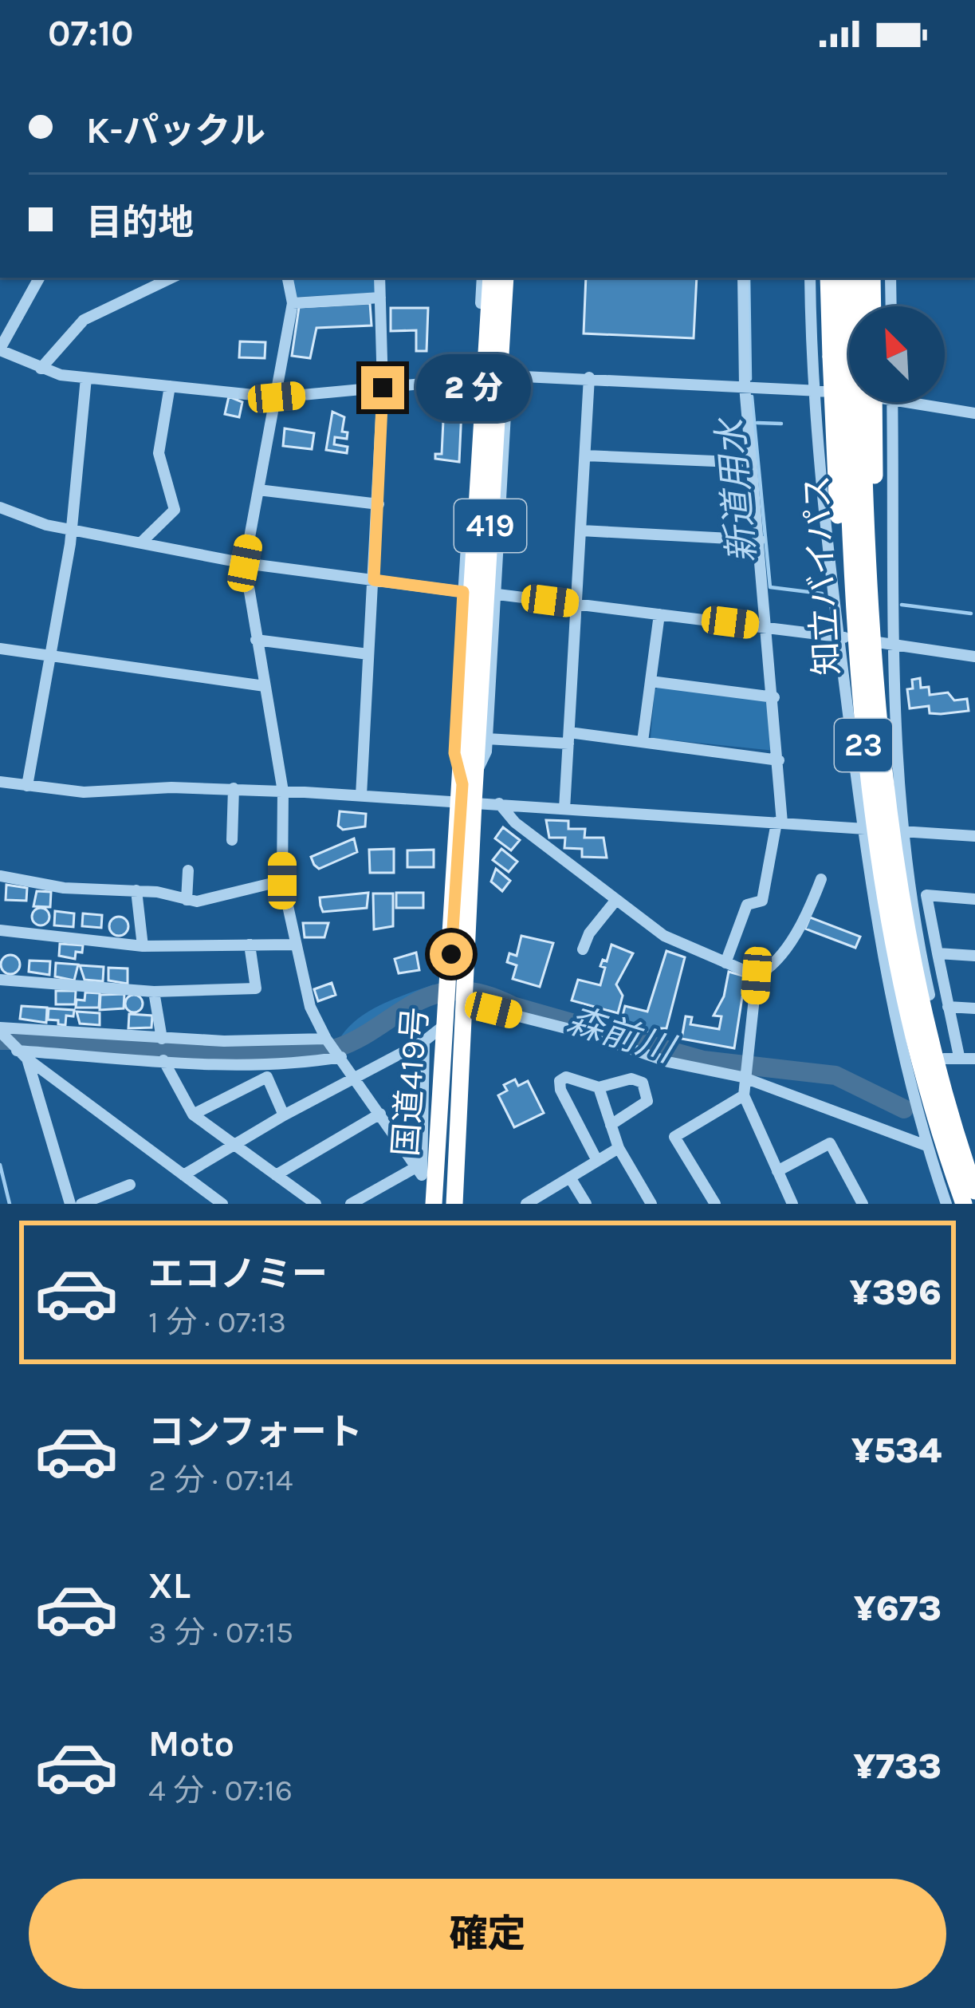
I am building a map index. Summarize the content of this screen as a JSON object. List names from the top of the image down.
{
  "streets": {
    "highway": [
      "419",
      "知立バイパス",
      "23",
      "国道419号"
    ]
  },
  "water": ["新道用水", "森前川"],
  "north": "top left",
  "page": {
    "status": "07:10",
    "banner": ["K-パックル", "目的地"],
    "bubble": "2 分",
    "list": [
      {
        "name": "エコノミー",
        "note": "1 分 · 07:13",
        "value": "¥396"
      },
      {
        "name": "コンフォート",
        "note": "2 分 · 07:14",
        "value": "¥534"
      },
      {
        "name": "XL",
        "note": "3 分 · 07:15",
        "value": "¥673"
      },
      {
        "name": "Moto",
        "note": "4 分 · 07:16",
        "value": "¥733"
      }
    ],
    "buttons": "確定"
  }
}
